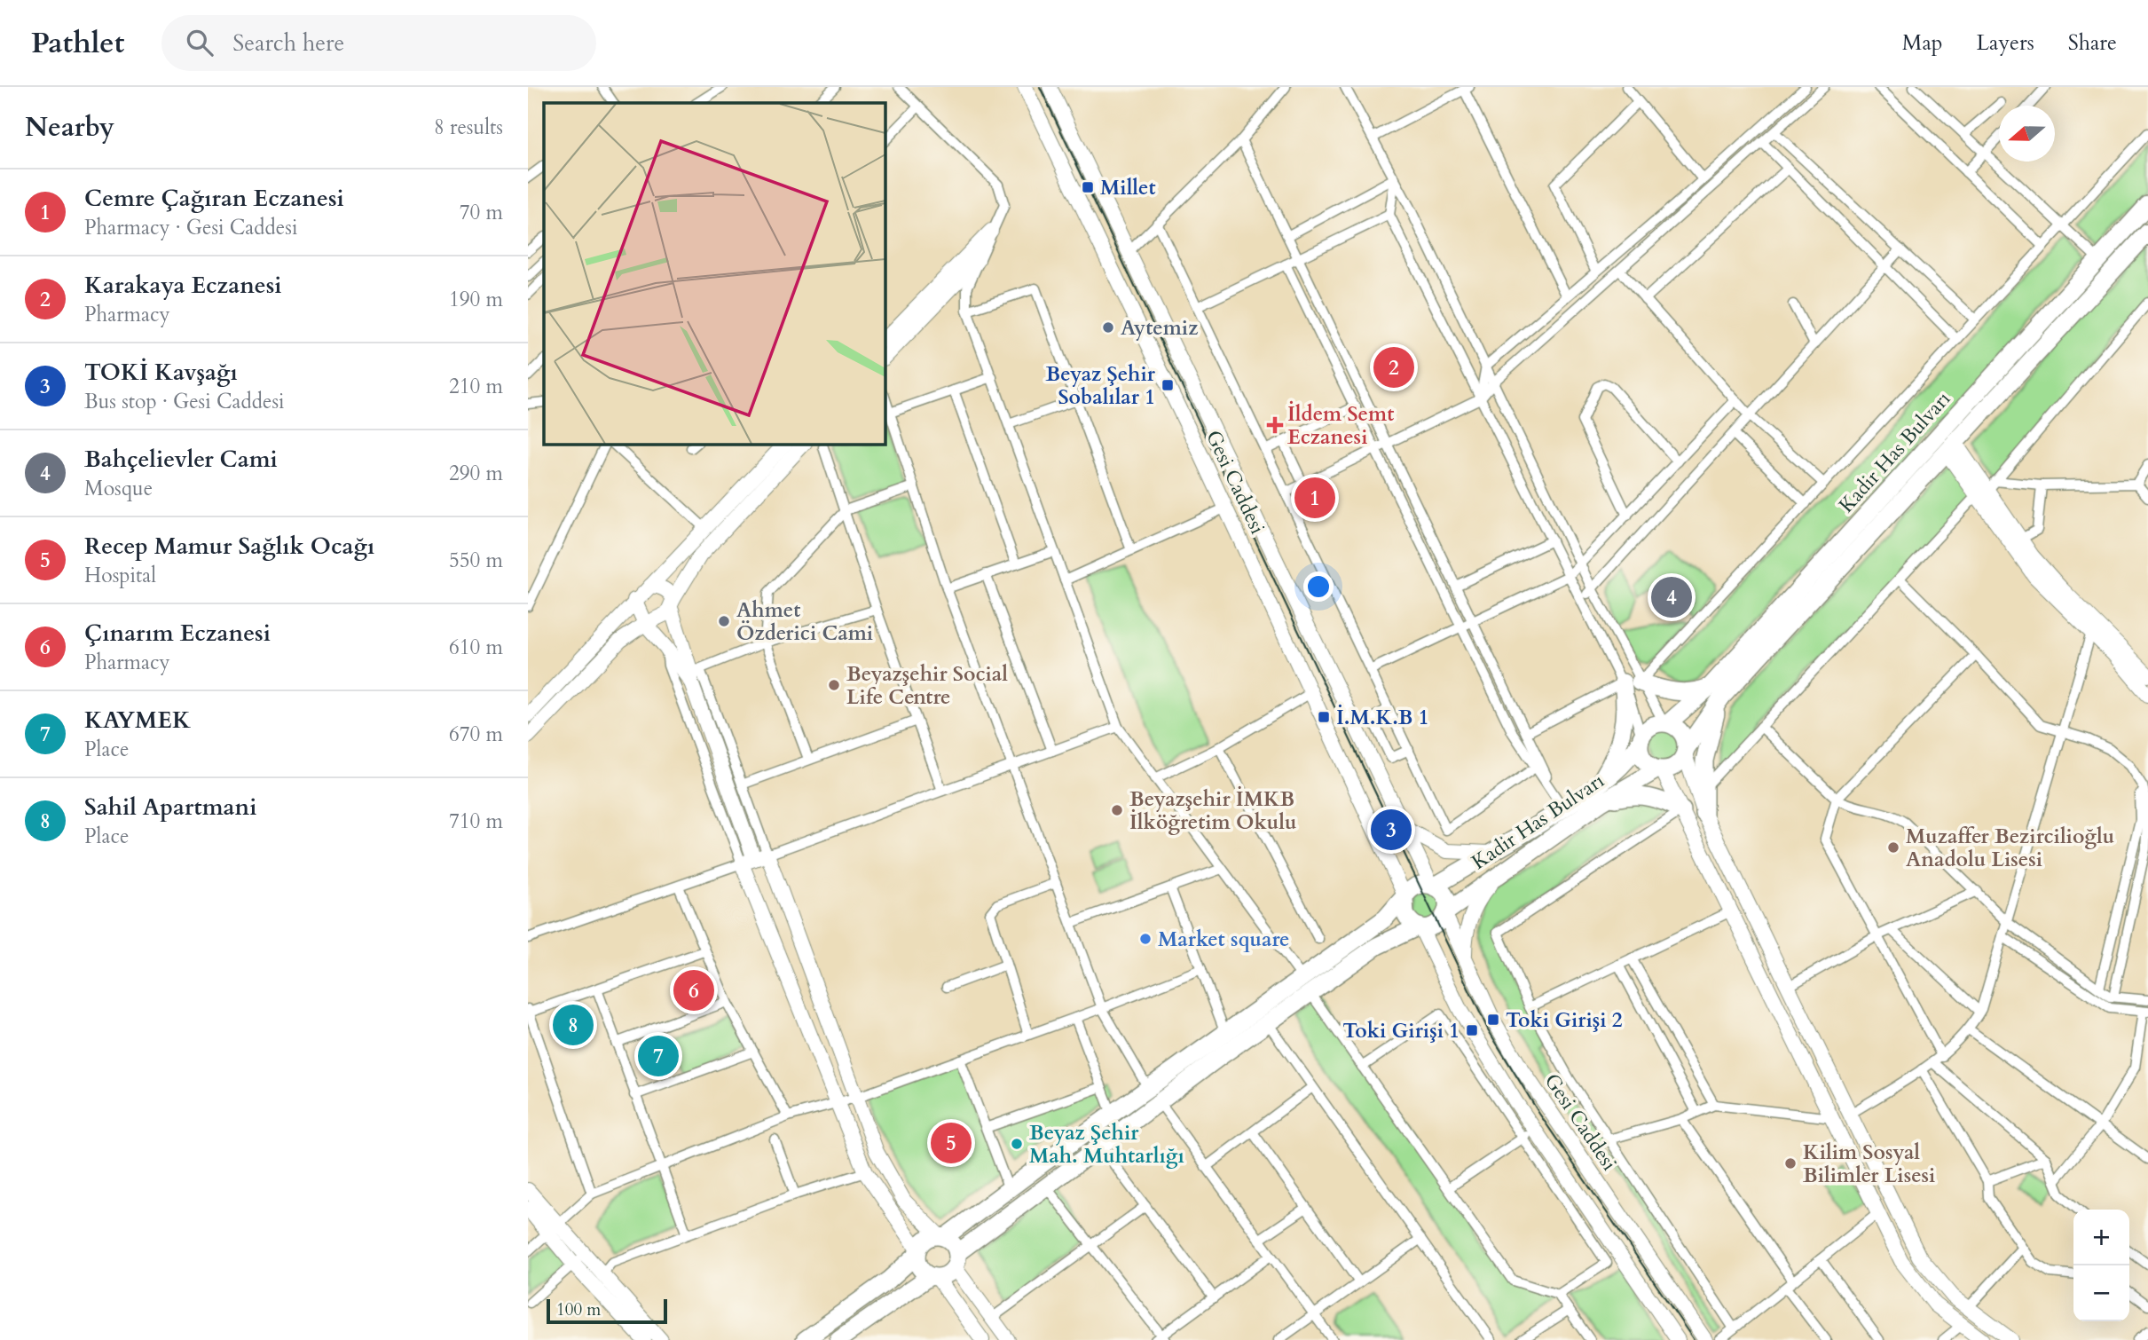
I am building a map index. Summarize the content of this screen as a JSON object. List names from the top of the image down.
{
  "streets": {
    "highway": ["Kadir Has Bulvarı"],
    "main road": ["Gesi Caddesi"]
  },
  "crossings": [
    ["Kadir Has Bulvarı", "Gesi Caddesi"]
  ],
  "places": {
    "transit": [
      "Millet",
      "Beyaz Şehir Sobalılar 1",
      "İ.M.K.B 1",
      "Toki Girişi 2",
      "Toki Girişi 1"
    ],
    "other": [
      "Aytemiz",
      "Ahmet Özderici Cami",
      "Beyazşehir Social Life Centre",
      "Beyazşehir İMKB İlköğretim Okulu",
      "Muzaffer Bezircilioğlu Anadolu Lisesi",
      "Market square",
      "Beyaz Şehir Mah. Muhtarlığı",
      "Kilim Sosyal Bilimler Lisesi"
    ],
    "health": ["İldem Semt Eczanesi"]
  },
  "scale_bar": "100 m",
  "north": "left",
  "page": {
    "header": "Pathlet",
    "search": "Search here",
    "nav": ["Map", "Layers", "Share"],
    "heading": ["Nearby", "8 results"],
    "list": [
      {
        "mark": "1",
        "name": "Cemre Çağıran Eczanesi",
        "note": "Pharmacy · Gesi Caddesi",
        "value": "70 m"
      },
      {
        "mark": "2",
        "name": "Karakaya Eczanesi",
        "note": "Pharmacy",
        "value": "190 m"
      },
      {
        "mark": "3",
        "name": "TOKİ Kavşağı",
        "note": "Bus stop · Gesi Caddesi",
        "value": "210 m"
      },
      {
        "mark": "4",
        "name": "Bahçelievler Cami",
        "note": "Mosque",
        "value": "290 m"
      },
      {
        "mark": "5",
        "name": "Recep Mamur Sağlık Ocağı",
        "note": "Hospital",
        "value": "550 m"
      },
      {
        "mark": "6",
        "name": "Çınarım Eczanesi",
        "note": "Pharmacy",
        "value": "610 m"
      },
      {
        "mark": "7",
        "name": "KAYMEK",
        "note": "Place",
        "value": "670 m"
      },
      {
        "mark": "8",
        "name": "Sahil Apartmani",
        "note": "Place",
        "value": "710 m"
      }
    ],
    "pins": [
      "2",
      "1",
      "4",
      "3",
      "6",
      "8",
      "7",
      "5"
    ],
    "map_buttons": ["+", "−"],
    "scale": "100 m"
  }
}
